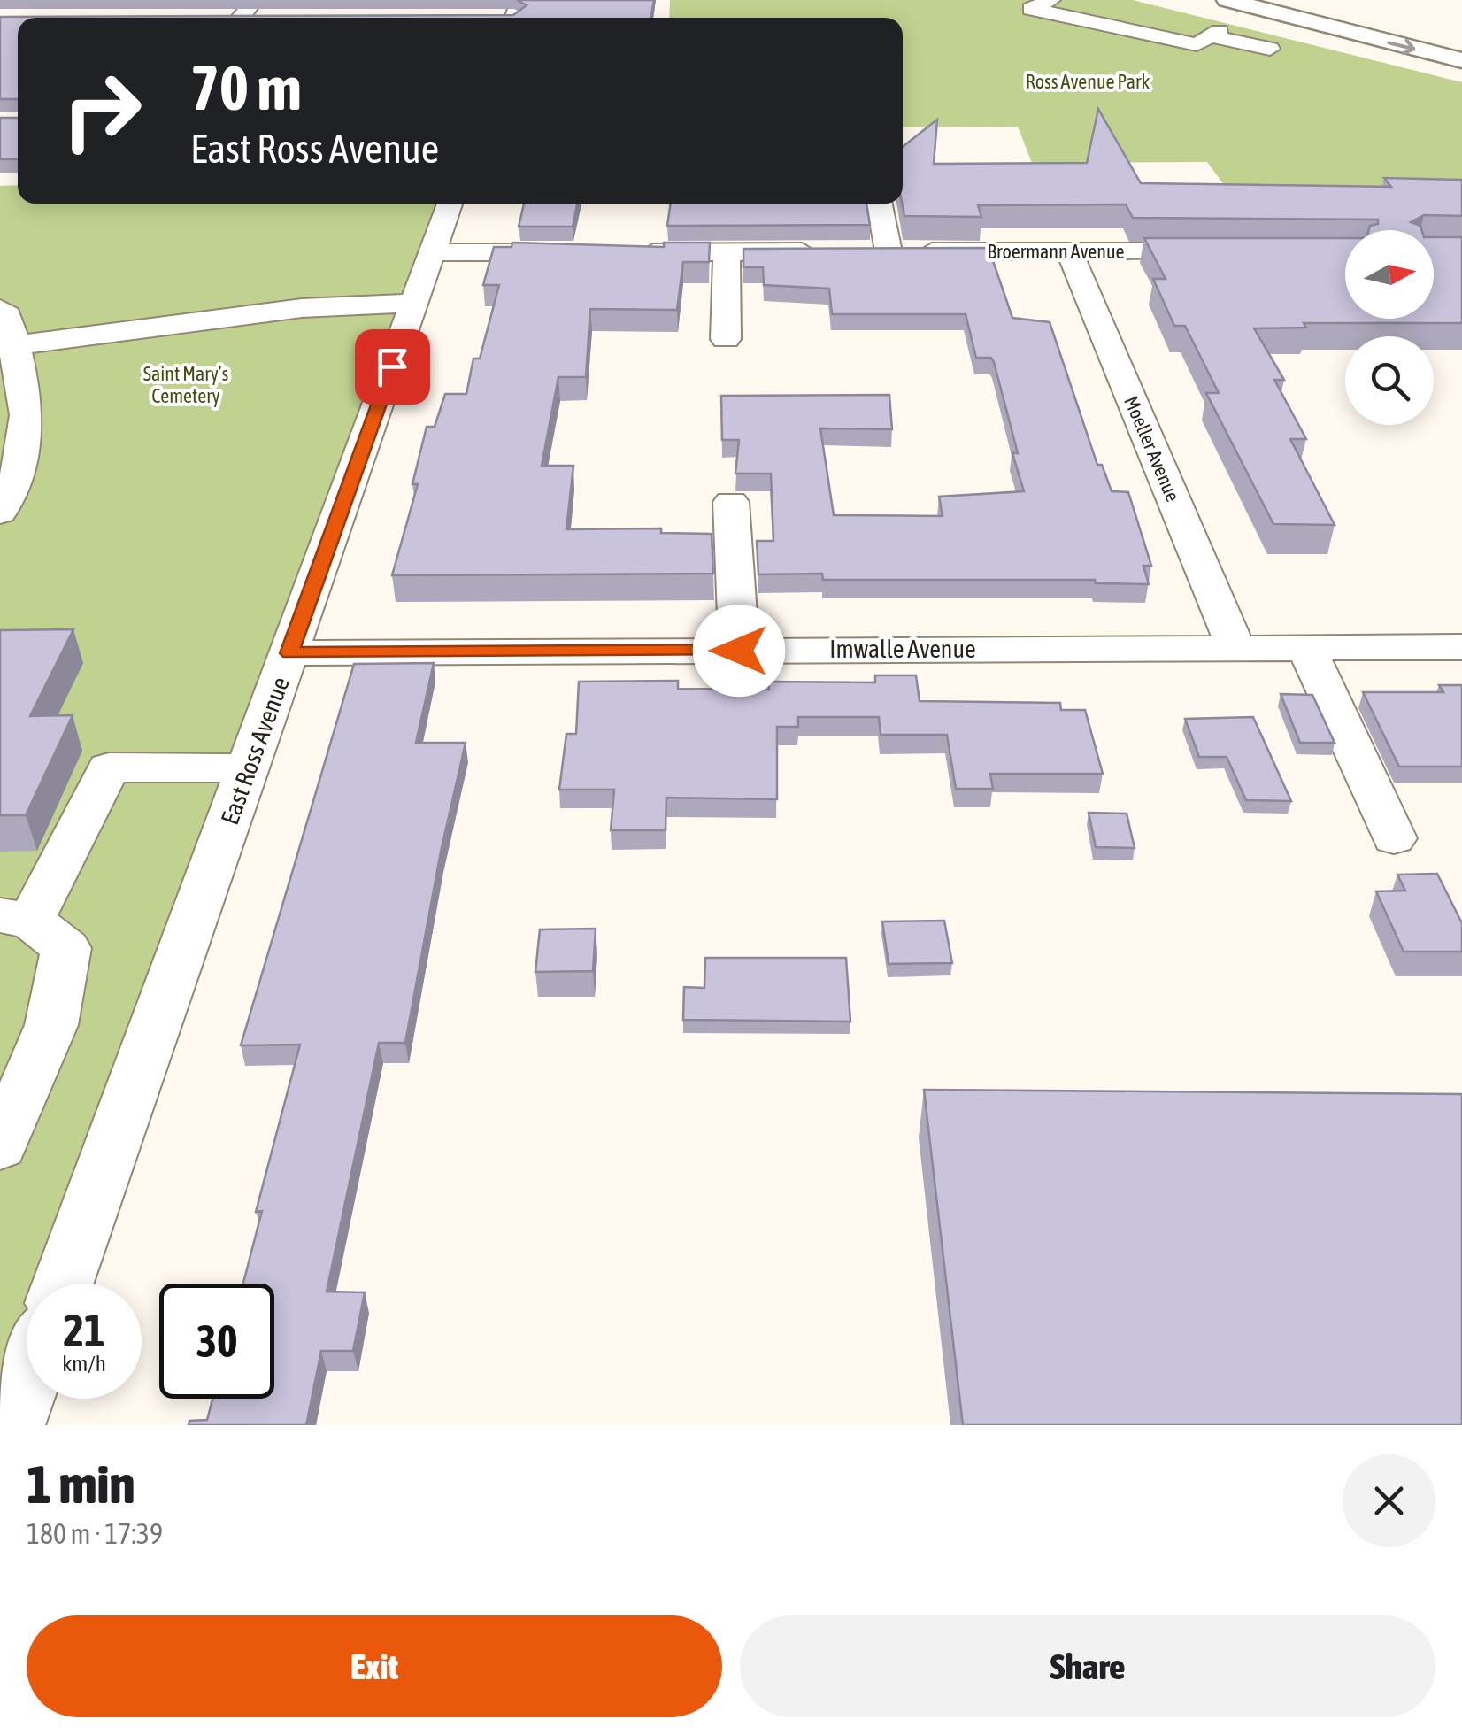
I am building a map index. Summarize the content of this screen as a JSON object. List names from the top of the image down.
{
  "streets": {
    "street": [
      "Broermann Avenue",
      "Moeller Avenue",
      "Imwalle Avenue",
      "East Ross Avenue"
    ]
  },
  "crossings": [
    ["Broermann Avenue", "Moeller Avenue"],
    ["Moeller Avenue", "Imwalle Avenue"],
    ["Imwalle Avenue", "East Ross Avenue"]
  ],
  "parks": ["Ross Avenue Park", "Saint Mary’s Cemetery"],
  "north": "right",
  "page": {
    "turn": ["70 m", "East Ross Avenue"],
    "speed": "21 km/h",
    "limit": "30",
    "heading": ["1 min", "180 m · 17:39"],
    "buttons": ["Exit", "Share"]
  }
}
